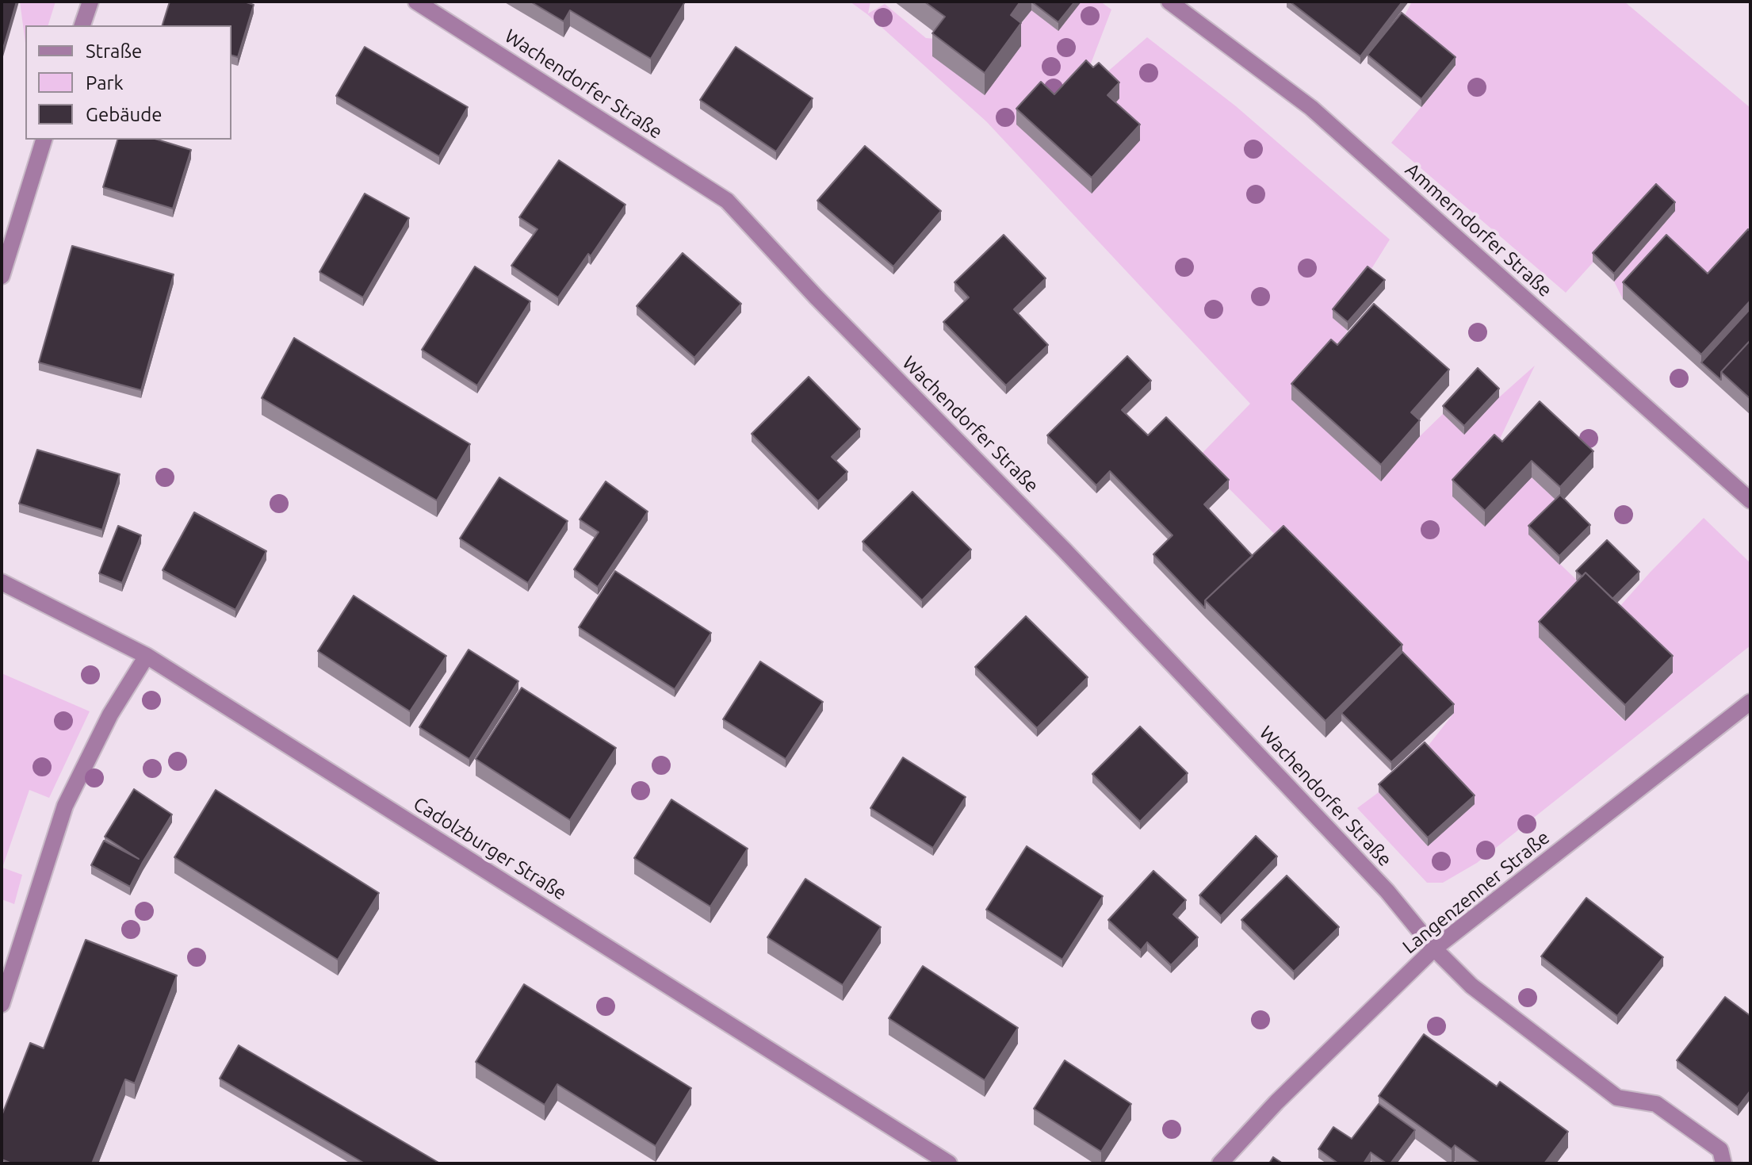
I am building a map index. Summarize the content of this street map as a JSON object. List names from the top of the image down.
{
  "streets": {
    "street": [
      "Wachendorfer Straße",
      "Ammerndorfer Straße",
      "Cadolzburger Straße",
      "Langenzenner Straße"
    ]
  },
  "crossings": [
    ["Wachendorfer Straße", "Langenzenner Straße"]
  ],
  "legend": ["Straße", "Park", "Gebäude"]
}
